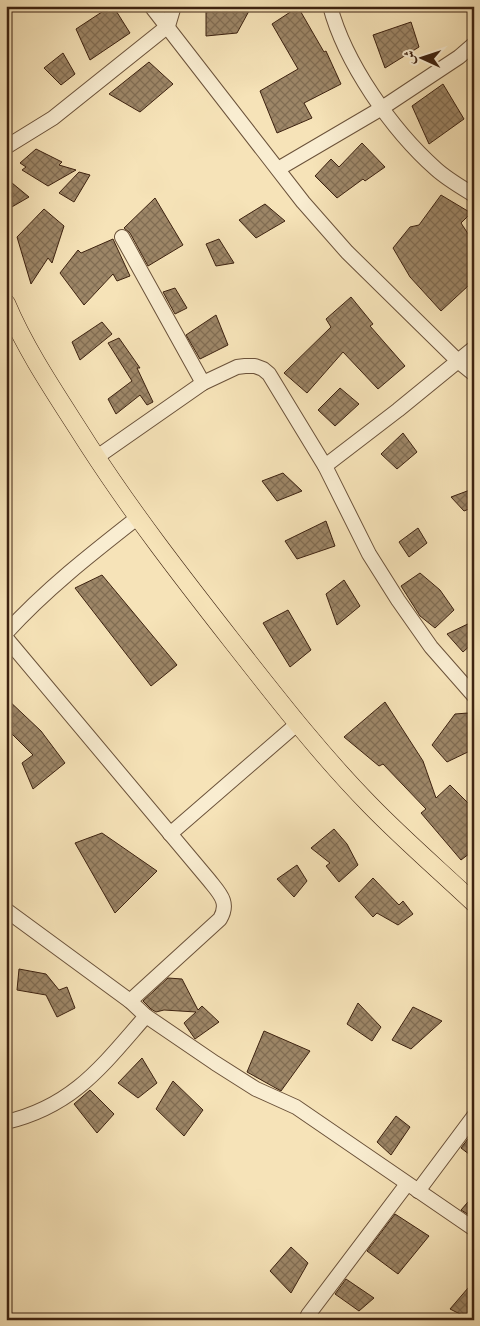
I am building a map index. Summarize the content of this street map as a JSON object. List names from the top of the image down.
{
  "north": "left"
}
